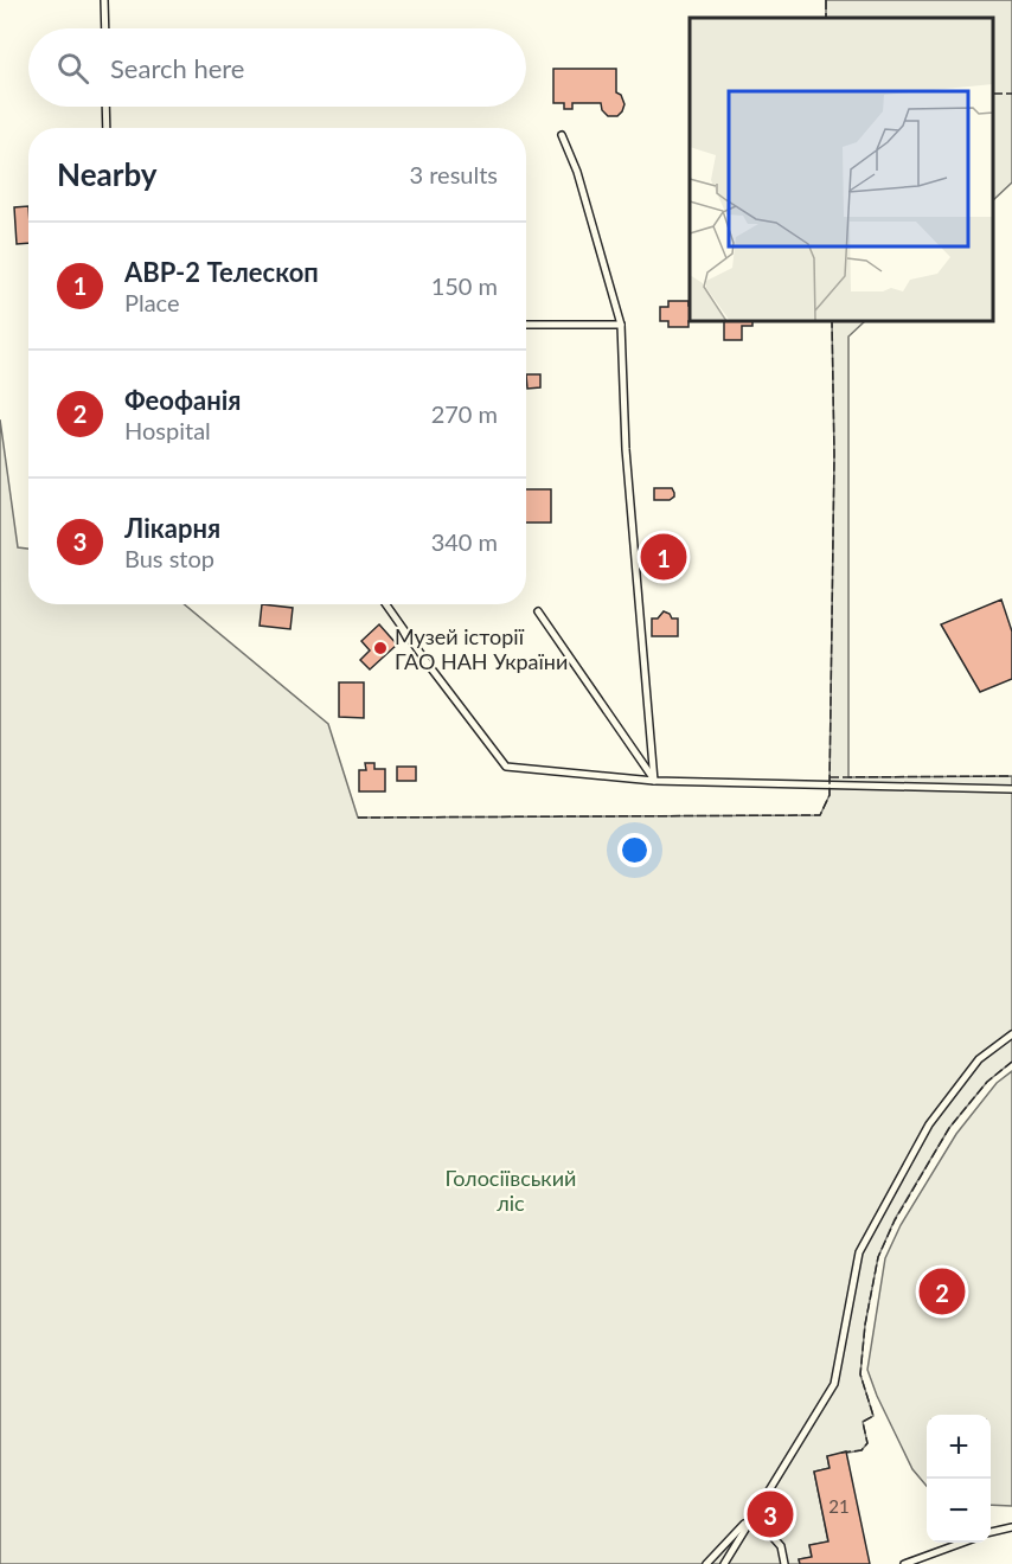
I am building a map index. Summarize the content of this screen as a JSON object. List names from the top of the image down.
{
  "parks": ["Голосіївський ліс"],
  "places": ["Музей історії ГАО НАН України"],
  "house_numbers": ["21"],
  "page": {
    "search": "Search here",
    "heading": ["Nearby", "3 results"],
    "list": [
      {
        "mark": "1",
        "name": "АВР-2 Телескоп",
        "note": "Place",
        "value": "150 m"
      },
      {
        "mark": "2",
        "name": "Феофанія",
        "note": "Hospital",
        "value": "270 m"
      },
      {
        "mark": "3",
        "name": "Лікарня",
        "note": "Bus stop",
        "value": "340 m"
      }
    ],
    "pins": ["1", "2", "3"],
    "map_buttons": ["+", "−"]
  }
}
